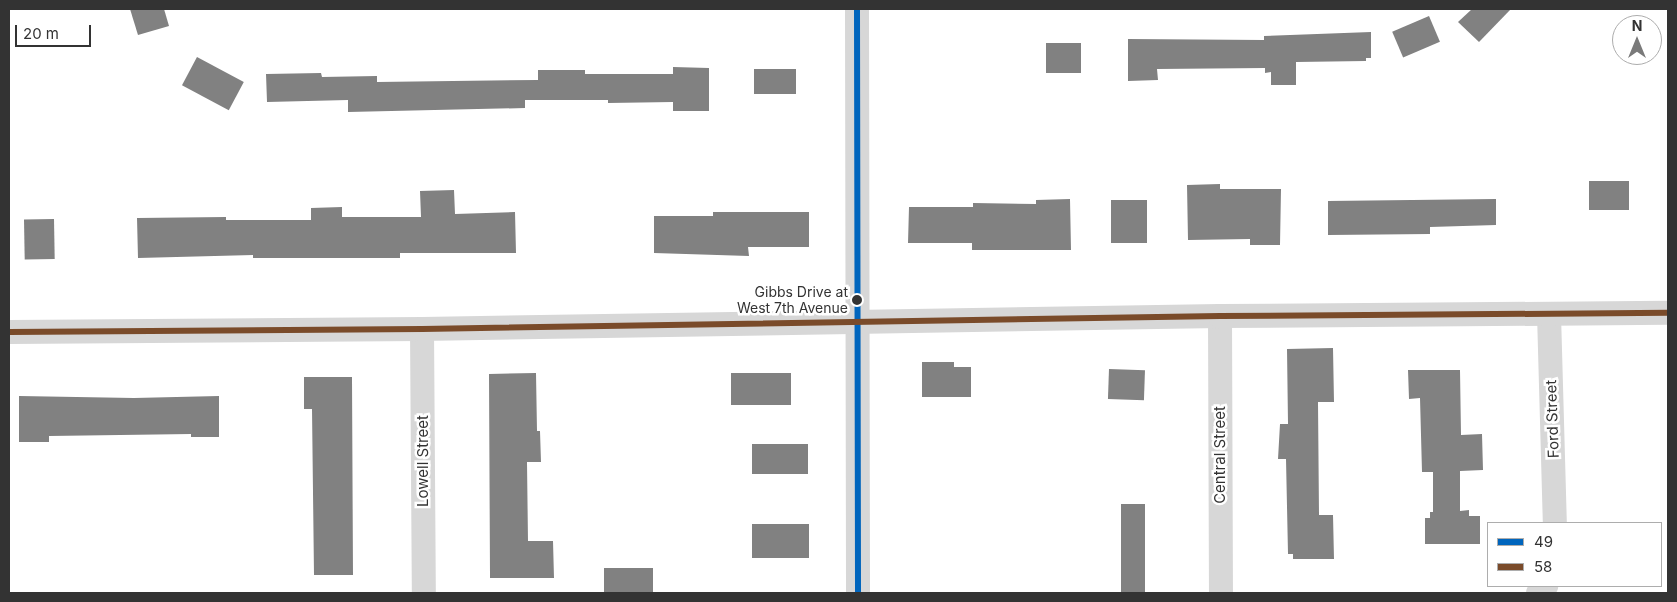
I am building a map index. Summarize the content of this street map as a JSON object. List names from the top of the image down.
{
  "streets": {
    "street": ["Ford Street", "Central Street", "Lowell Street"]
  },
  "places": ["Gibbs Drive at West 7th Avenue"],
  "lines": ["transit line 49", "transit line 58"],
  "legend": ["49", "58"],
  "scale_bar": "20 m",
  "north": "top"
}
